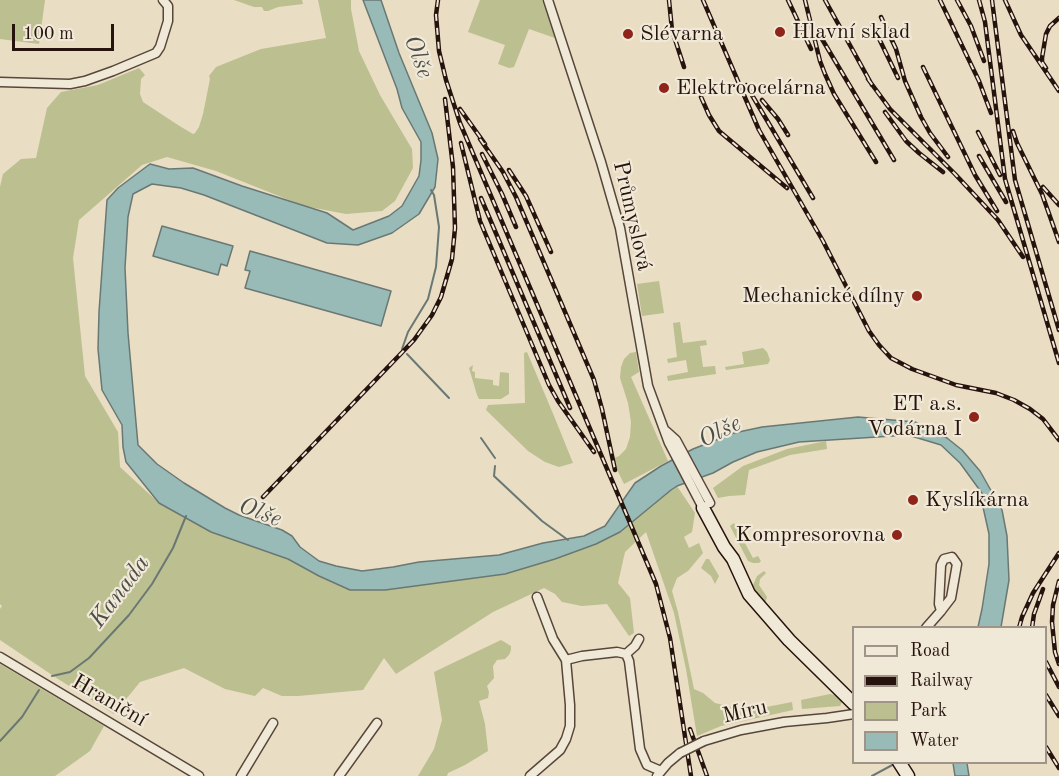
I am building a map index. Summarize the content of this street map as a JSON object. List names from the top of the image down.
{
  "streets": {
    "street": ["Průmyslová", "Hraniční", "Míru"]
  },
  "water": ["Olše", "Kanada"],
  "places": [
    "Hlavní sklad",
    "Slévarna",
    "Elektroocelárna",
    "Mechanické dílny",
    "ET a.s. Vodárna I",
    "Kyslíkárna",
    "Kompresorovna"
  ],
  "legend": [
    "Road",
    "Railway",
    "Park",
    "Water"
  ],
  "scale_bar": "100 m"
}
